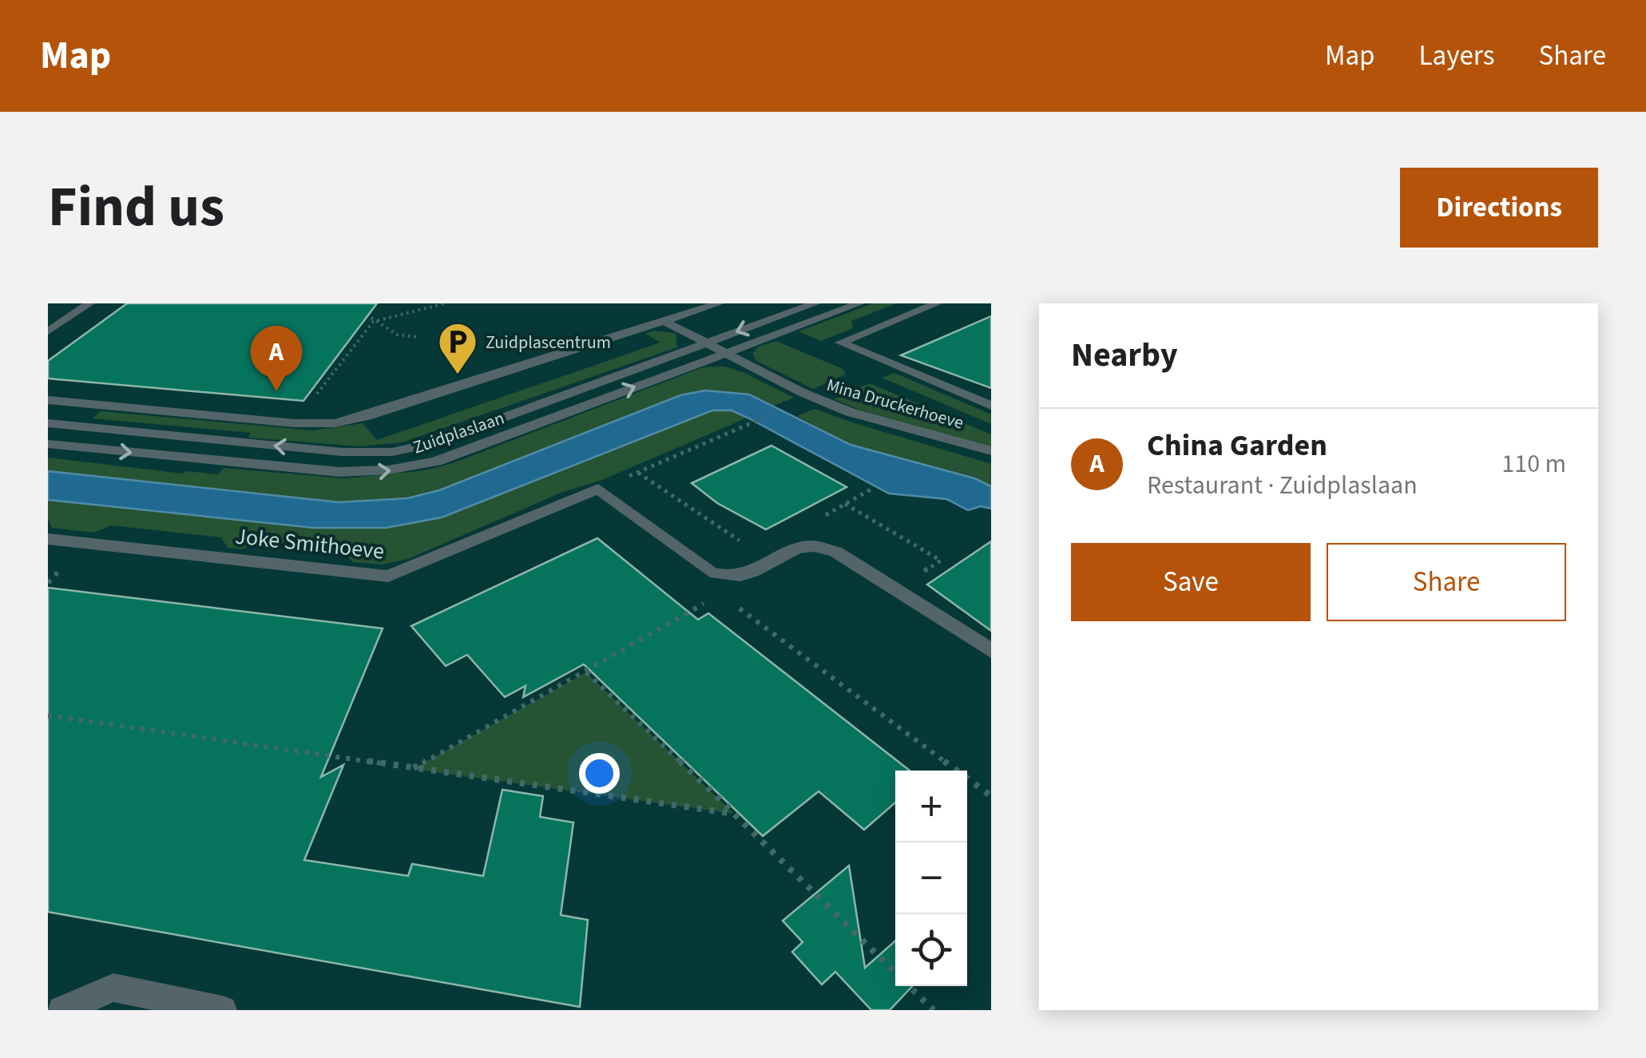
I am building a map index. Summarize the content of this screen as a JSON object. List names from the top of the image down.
{
  "streets": {
    "street": ["Mina Druckerhoeve", "Zuidplaslaan", "Joke Smithoeve"]
  },
  "crossings": [
    ["Mina Druckerhoeve", "Zuidplaslaan"]
  ],
  "places": {
    "parking": ["Zuidplascentrum"]
  },
  "page": {
    "header": "Map",
    "nav": ["Map", "Layers", "Share"],
    "title": "Find us",
    "buttons": [
      "Directions",
      ["Save", "Share"]
    ],
    "heading": "Nearby",
    "pins": "A",
    "list": [
      {
        "mark": "A",
        "name": "China Garden",
        "note": "Restaurant · Zuidplaslaan",
        "value": "110 m"
      }
    ],
    "map_buttons": ["+", "−"]
  }
}
